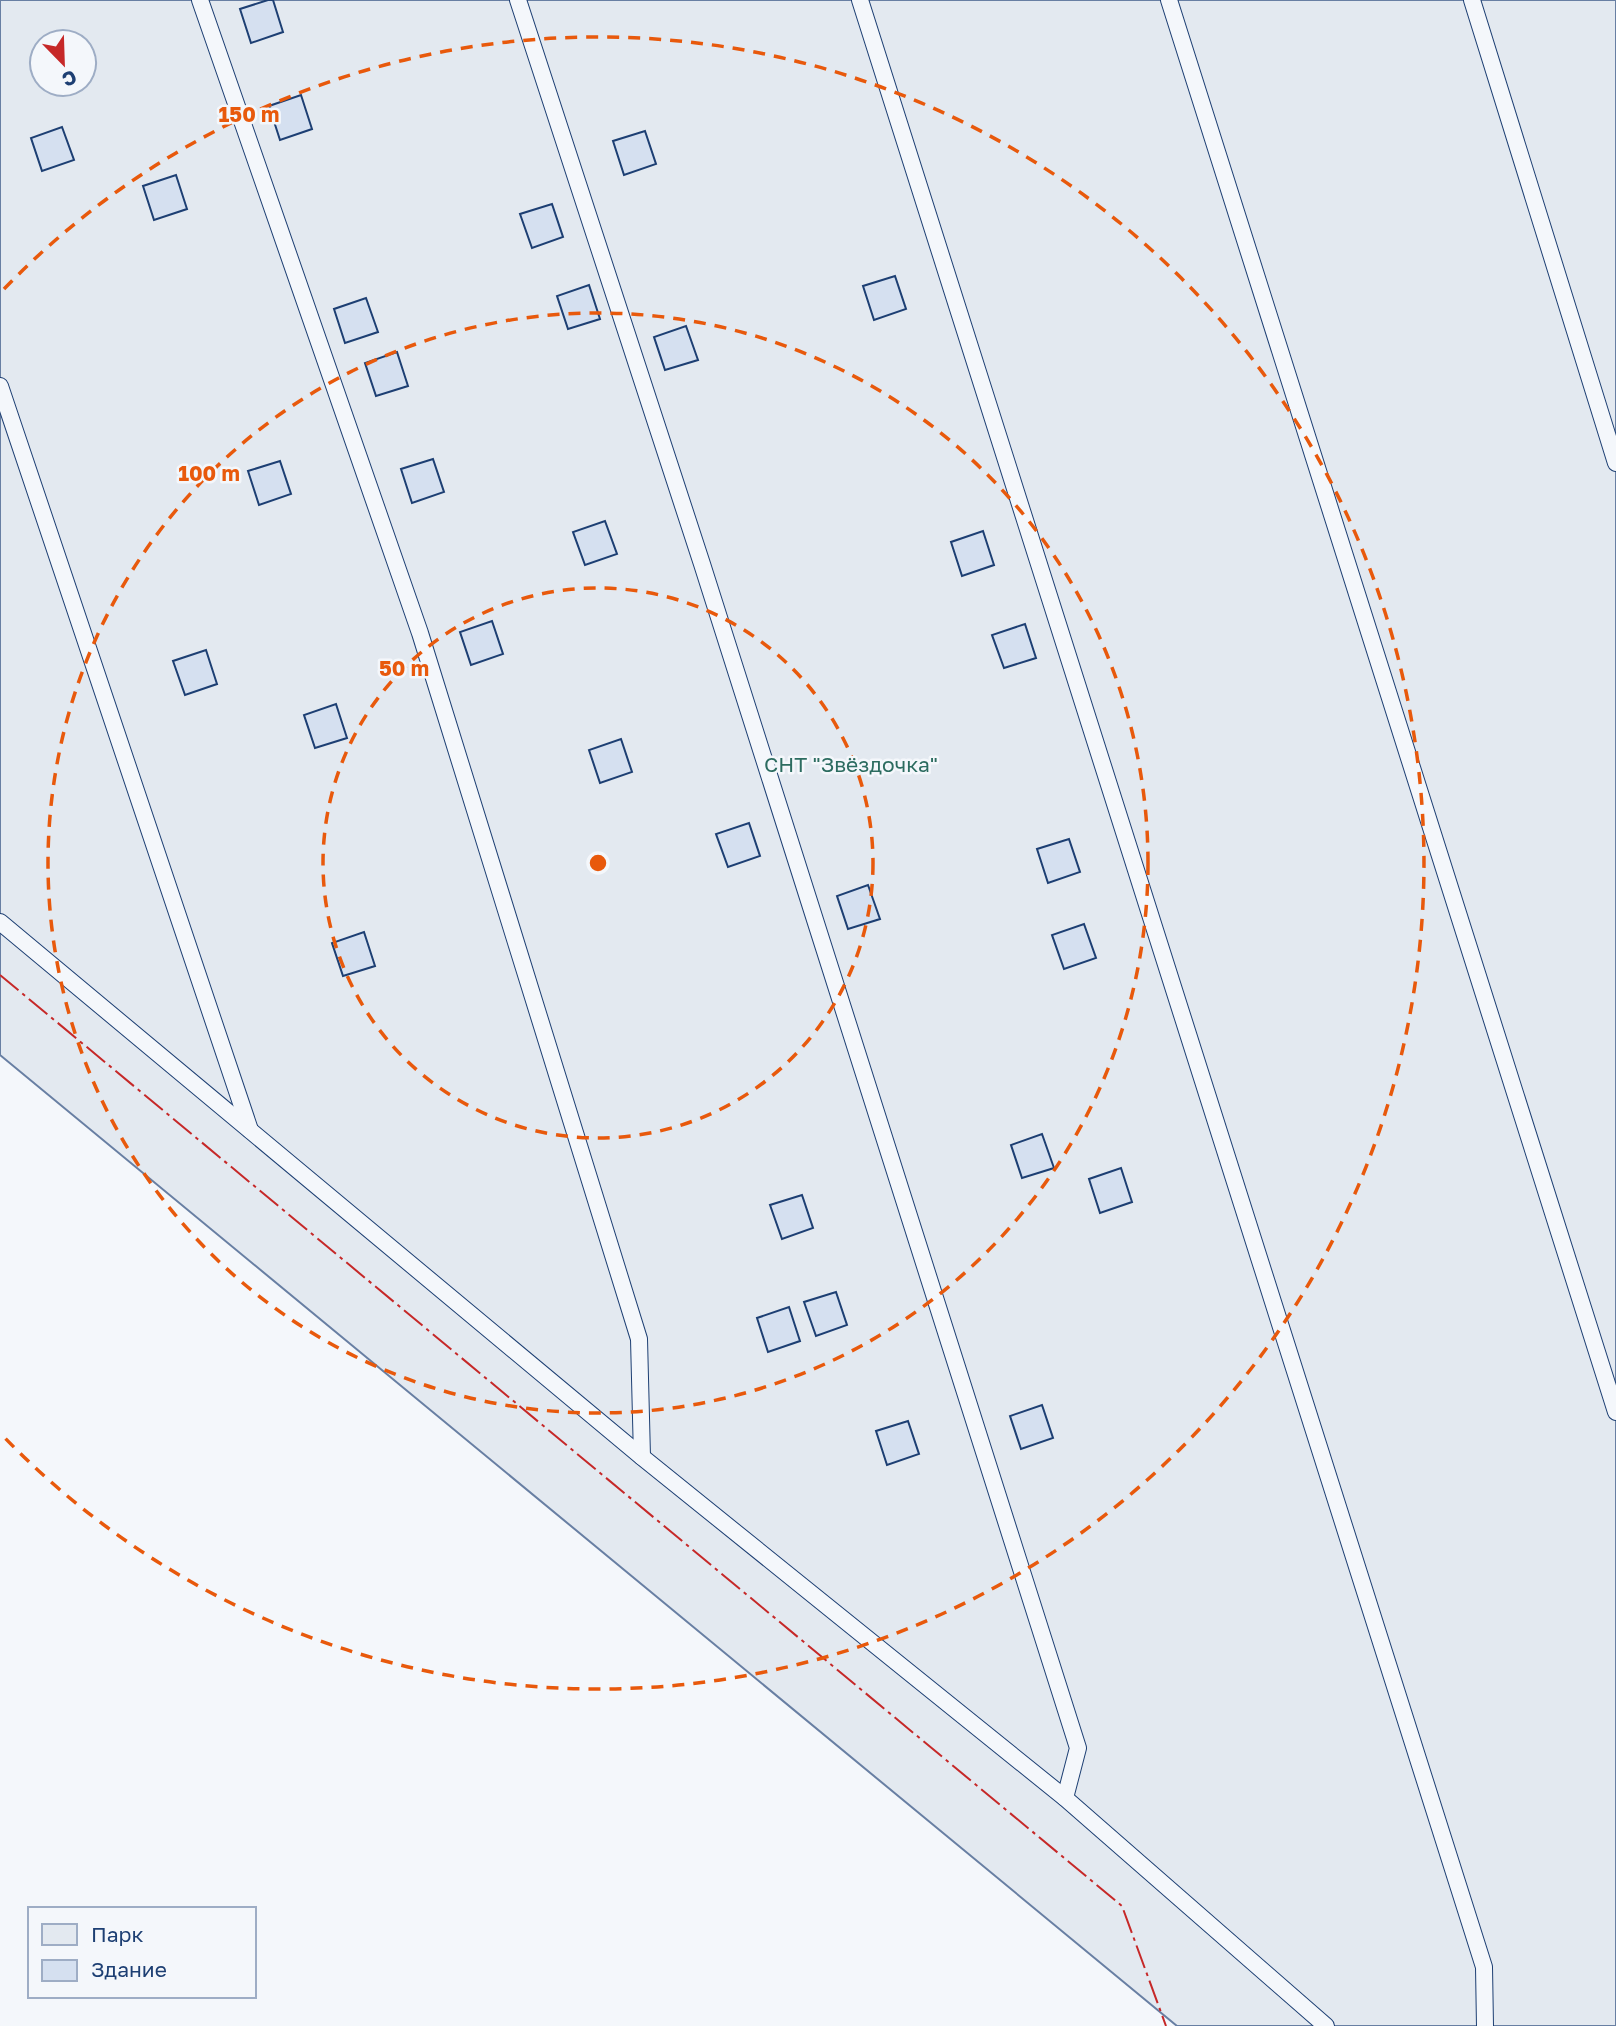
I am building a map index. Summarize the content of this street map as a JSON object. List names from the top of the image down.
{
  "parks": ["СНТ \"Звёздочка\""],
  "legend": ["Парк", "Здание"],
  "north": "bottom right",
  "rings": ["150 m", "100 m", "50 m"]
}
